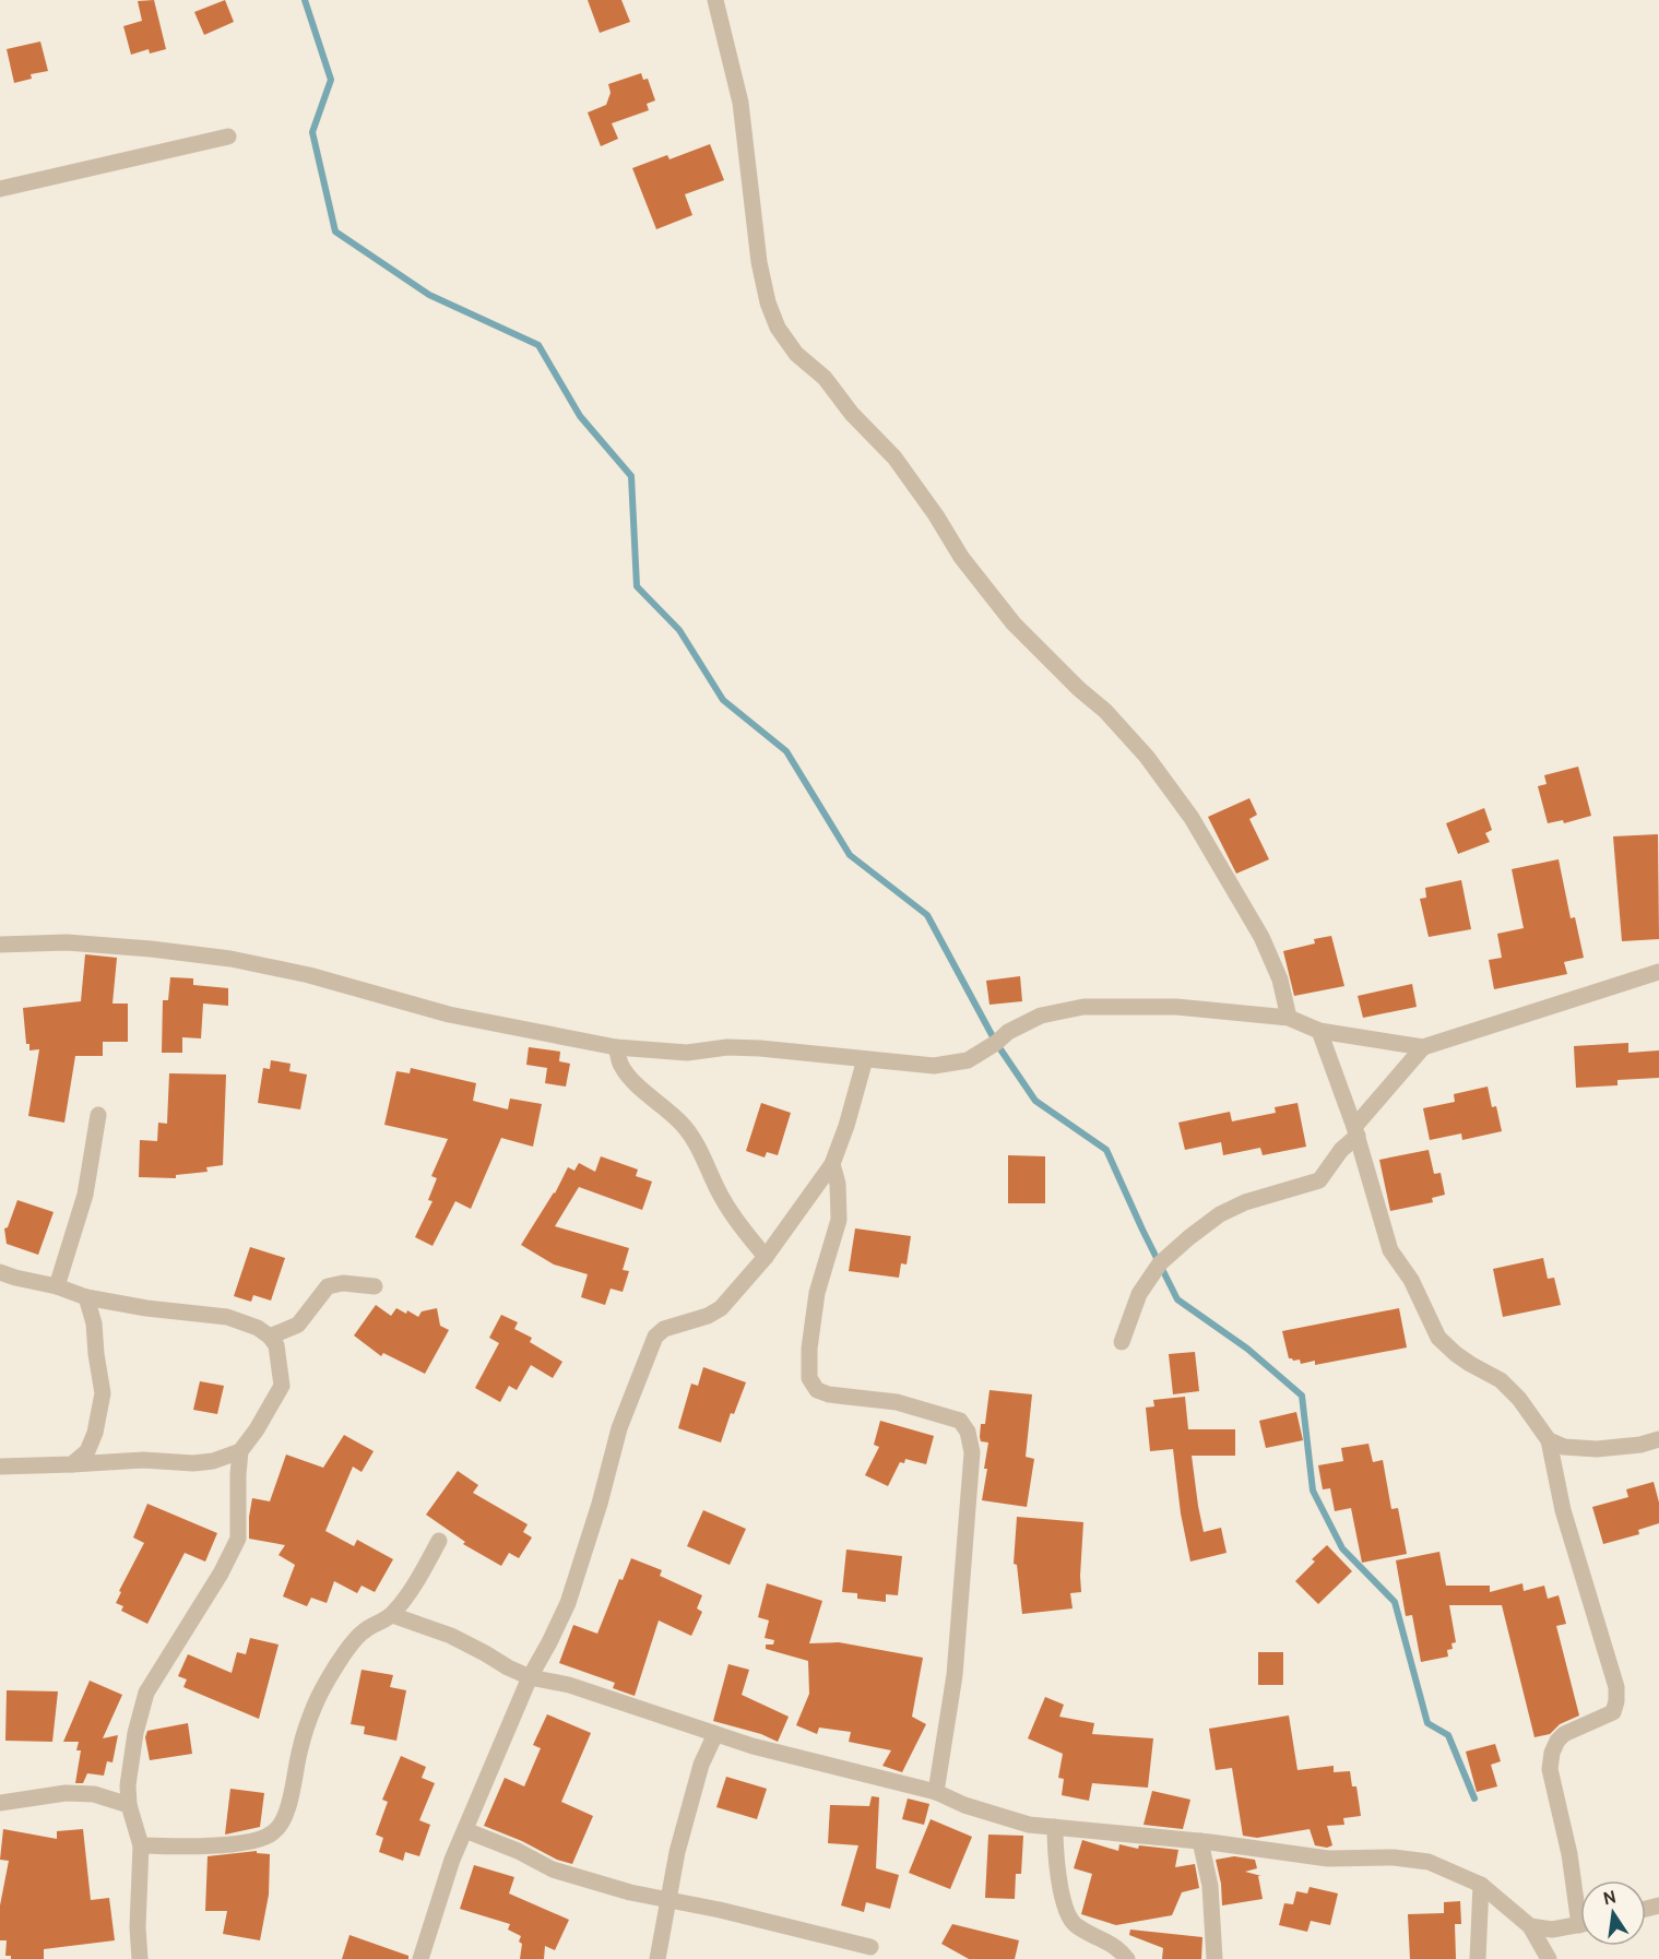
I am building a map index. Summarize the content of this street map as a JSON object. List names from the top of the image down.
{
  "north": "top"
}
